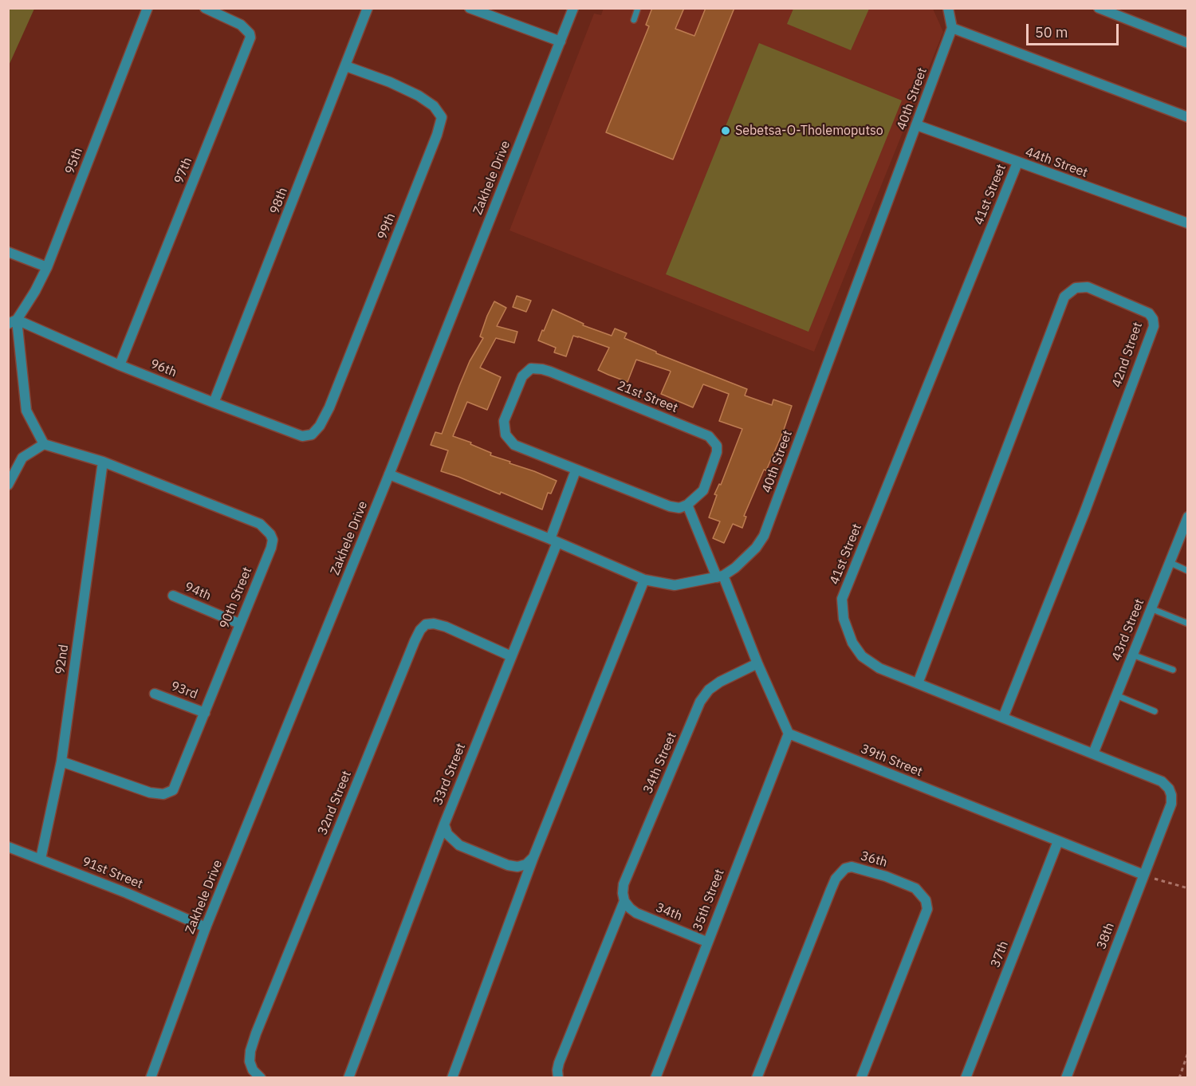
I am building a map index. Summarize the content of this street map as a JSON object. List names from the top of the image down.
{
  "streets": {
    "street": [
      "40th Street",
      "95th",
      "44th Street",
      "97th",
      "Zakhele Drive",
      "41st Street",
      "98th",
      "99th",
      "42nd Street",
      "96th",
      "21st Street",
      "94th",
      "90th Street",
      "43rd Street",
      "92nd",
      "93rd",
      "39th Street",
      "34th Street",
      "33rd Street",
      "32nd Street",
      "36th",
      "91st Street",
      "35th Street",
      "34th",
      "38th",
      "37th"
    ]
  },
  "crossings": [
    ["40th Street", "44th Street"],
    ["40th Street", "Zakhele Drive"],
    ["40th Street", "33rd Street"],
    ["95th", "96th"],
    ["44th Street", "41st Street"],
    ["97th", "96th"],
    ["Zakhele Drive", "91st Street"],
    ["41st Street", "42nd Street"],
    ["41st Street", "43rd Street"],
    ["41st Street", "38th"],
    ["98th", "99th"],
    ["98th", "96th"],
    ["99th", "96th"],
    ["21st Street", "33rd Street"],
    ["94th", "90th Street"],
    ["90th Street", "92nd"],
    ["90th Street", "93rd"],
    ["92nd", "91st Street"],
    ["39th Street", "35th Street"],
    ["39th Street", "38th"],
    ["39th Street", "37th"],
    ["34th Street", "34th"],
    ["33rd Street", "32nd Street"],
    ["35th Street", "34th"]
  ],
  "places": ["Sebetsa-O-Tholemoputso"],
  "scale_bar": "50 m"
}
